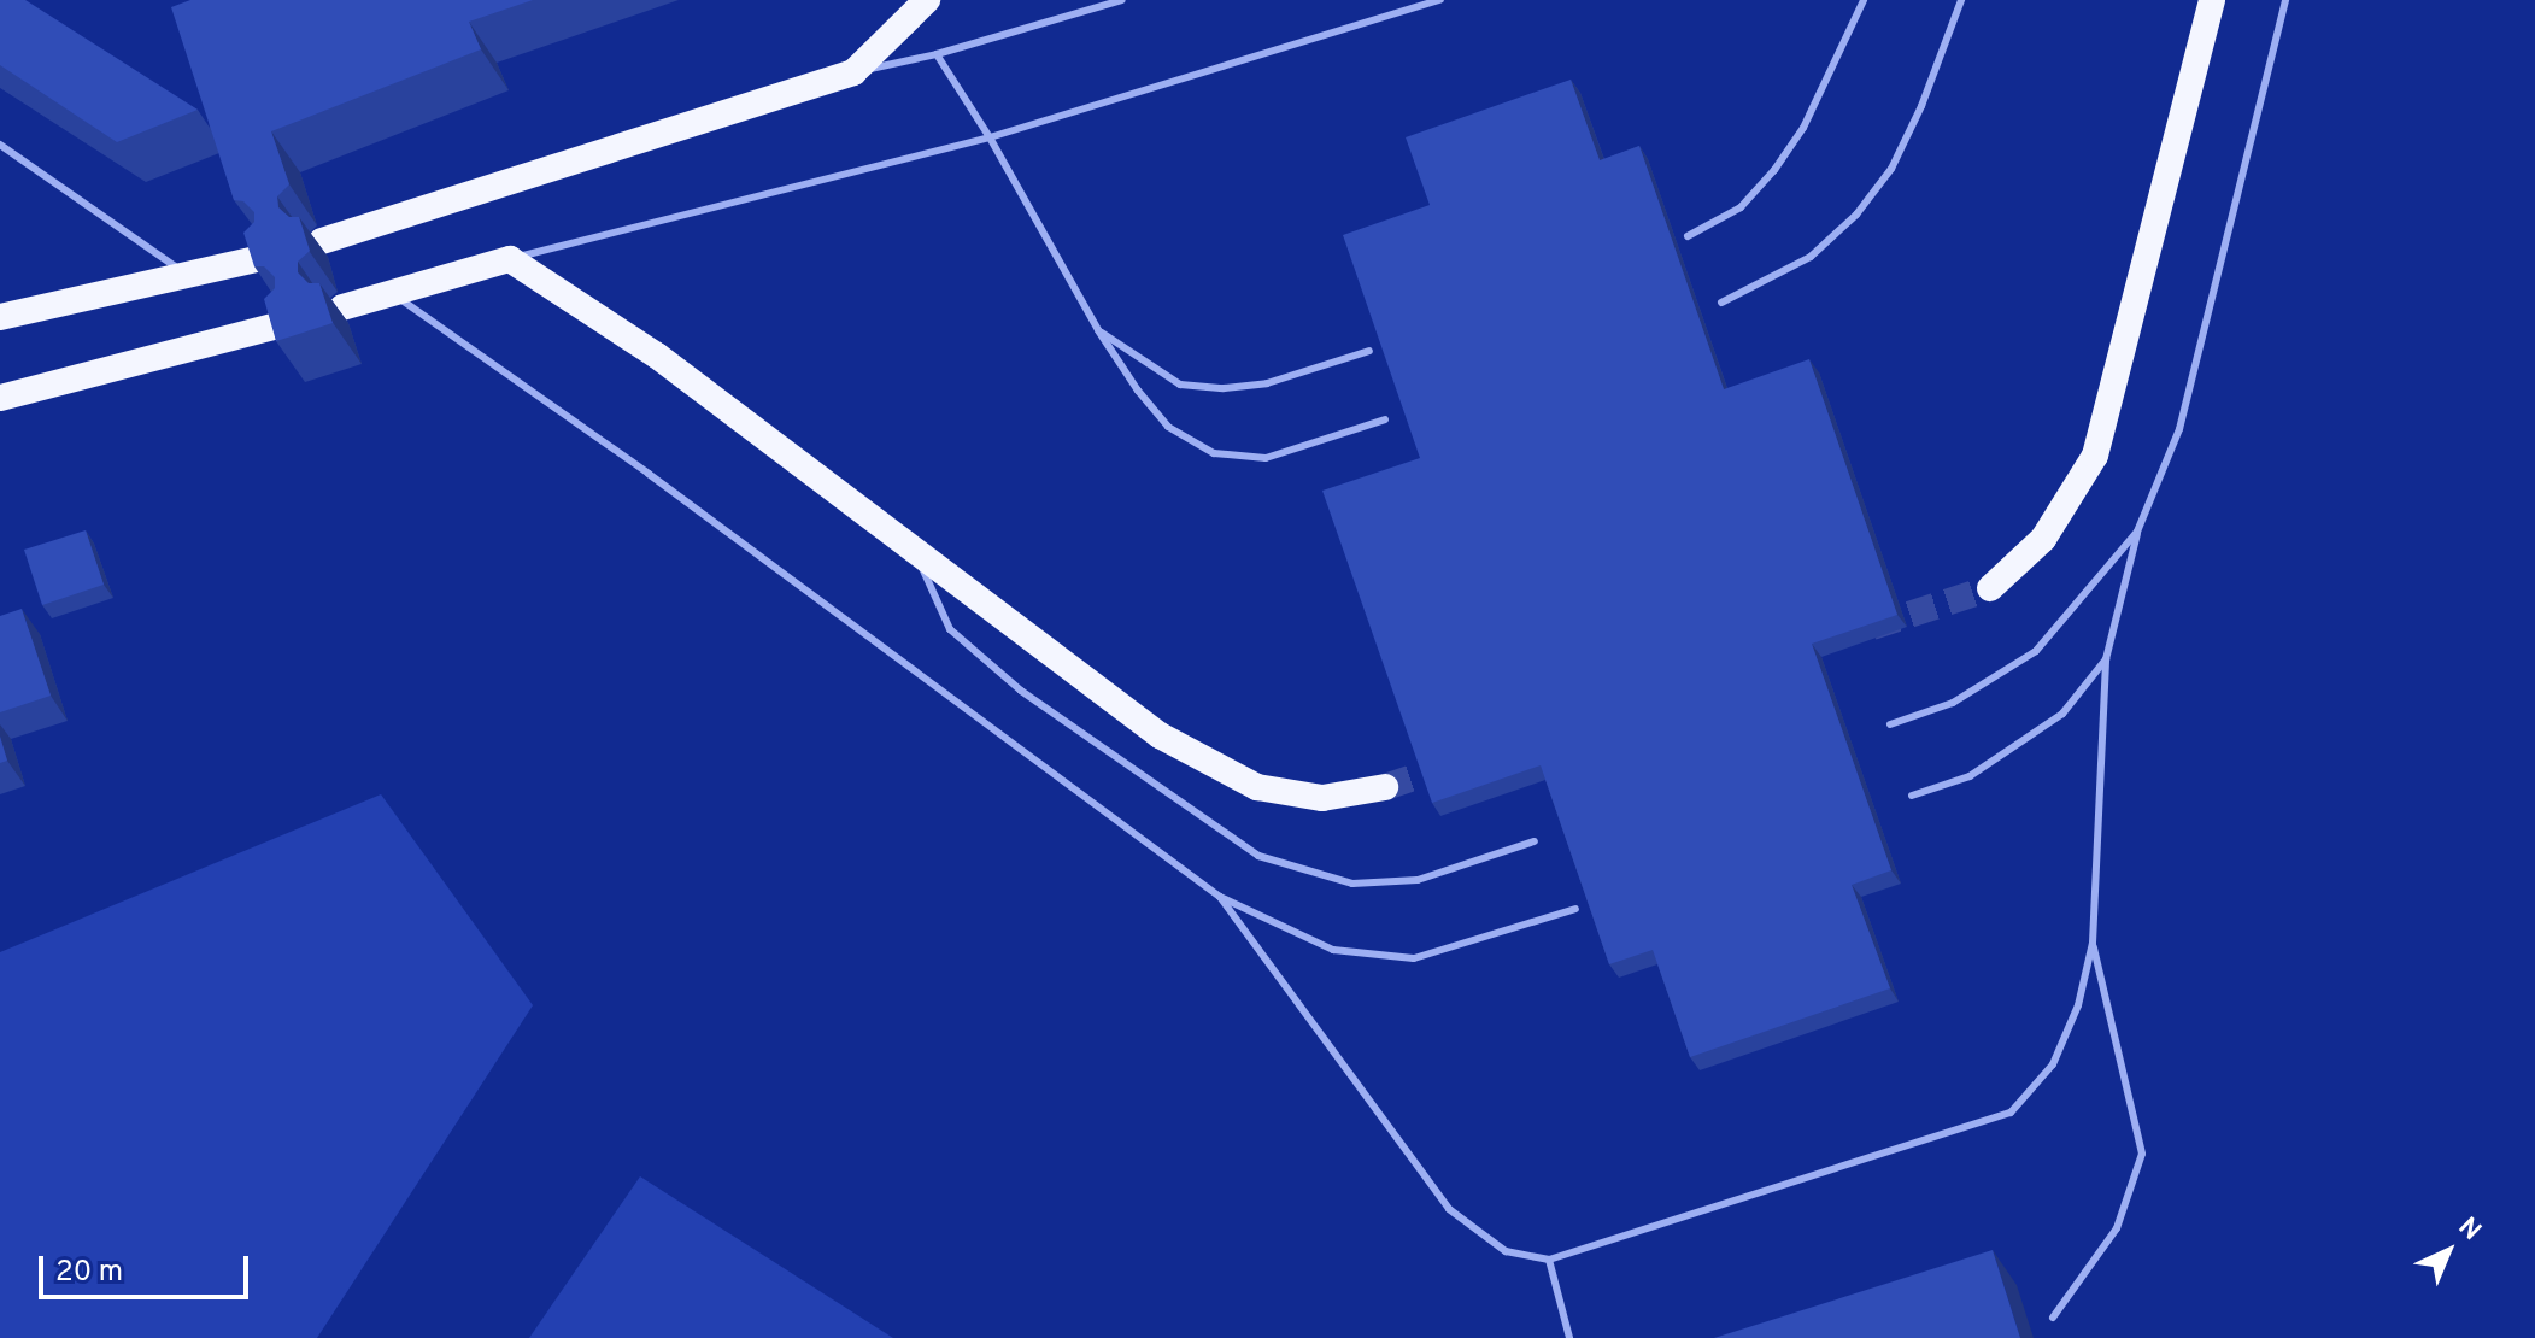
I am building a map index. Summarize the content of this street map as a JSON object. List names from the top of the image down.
{
  "scale_bar": "20 m",
  "north": "top right"
}
